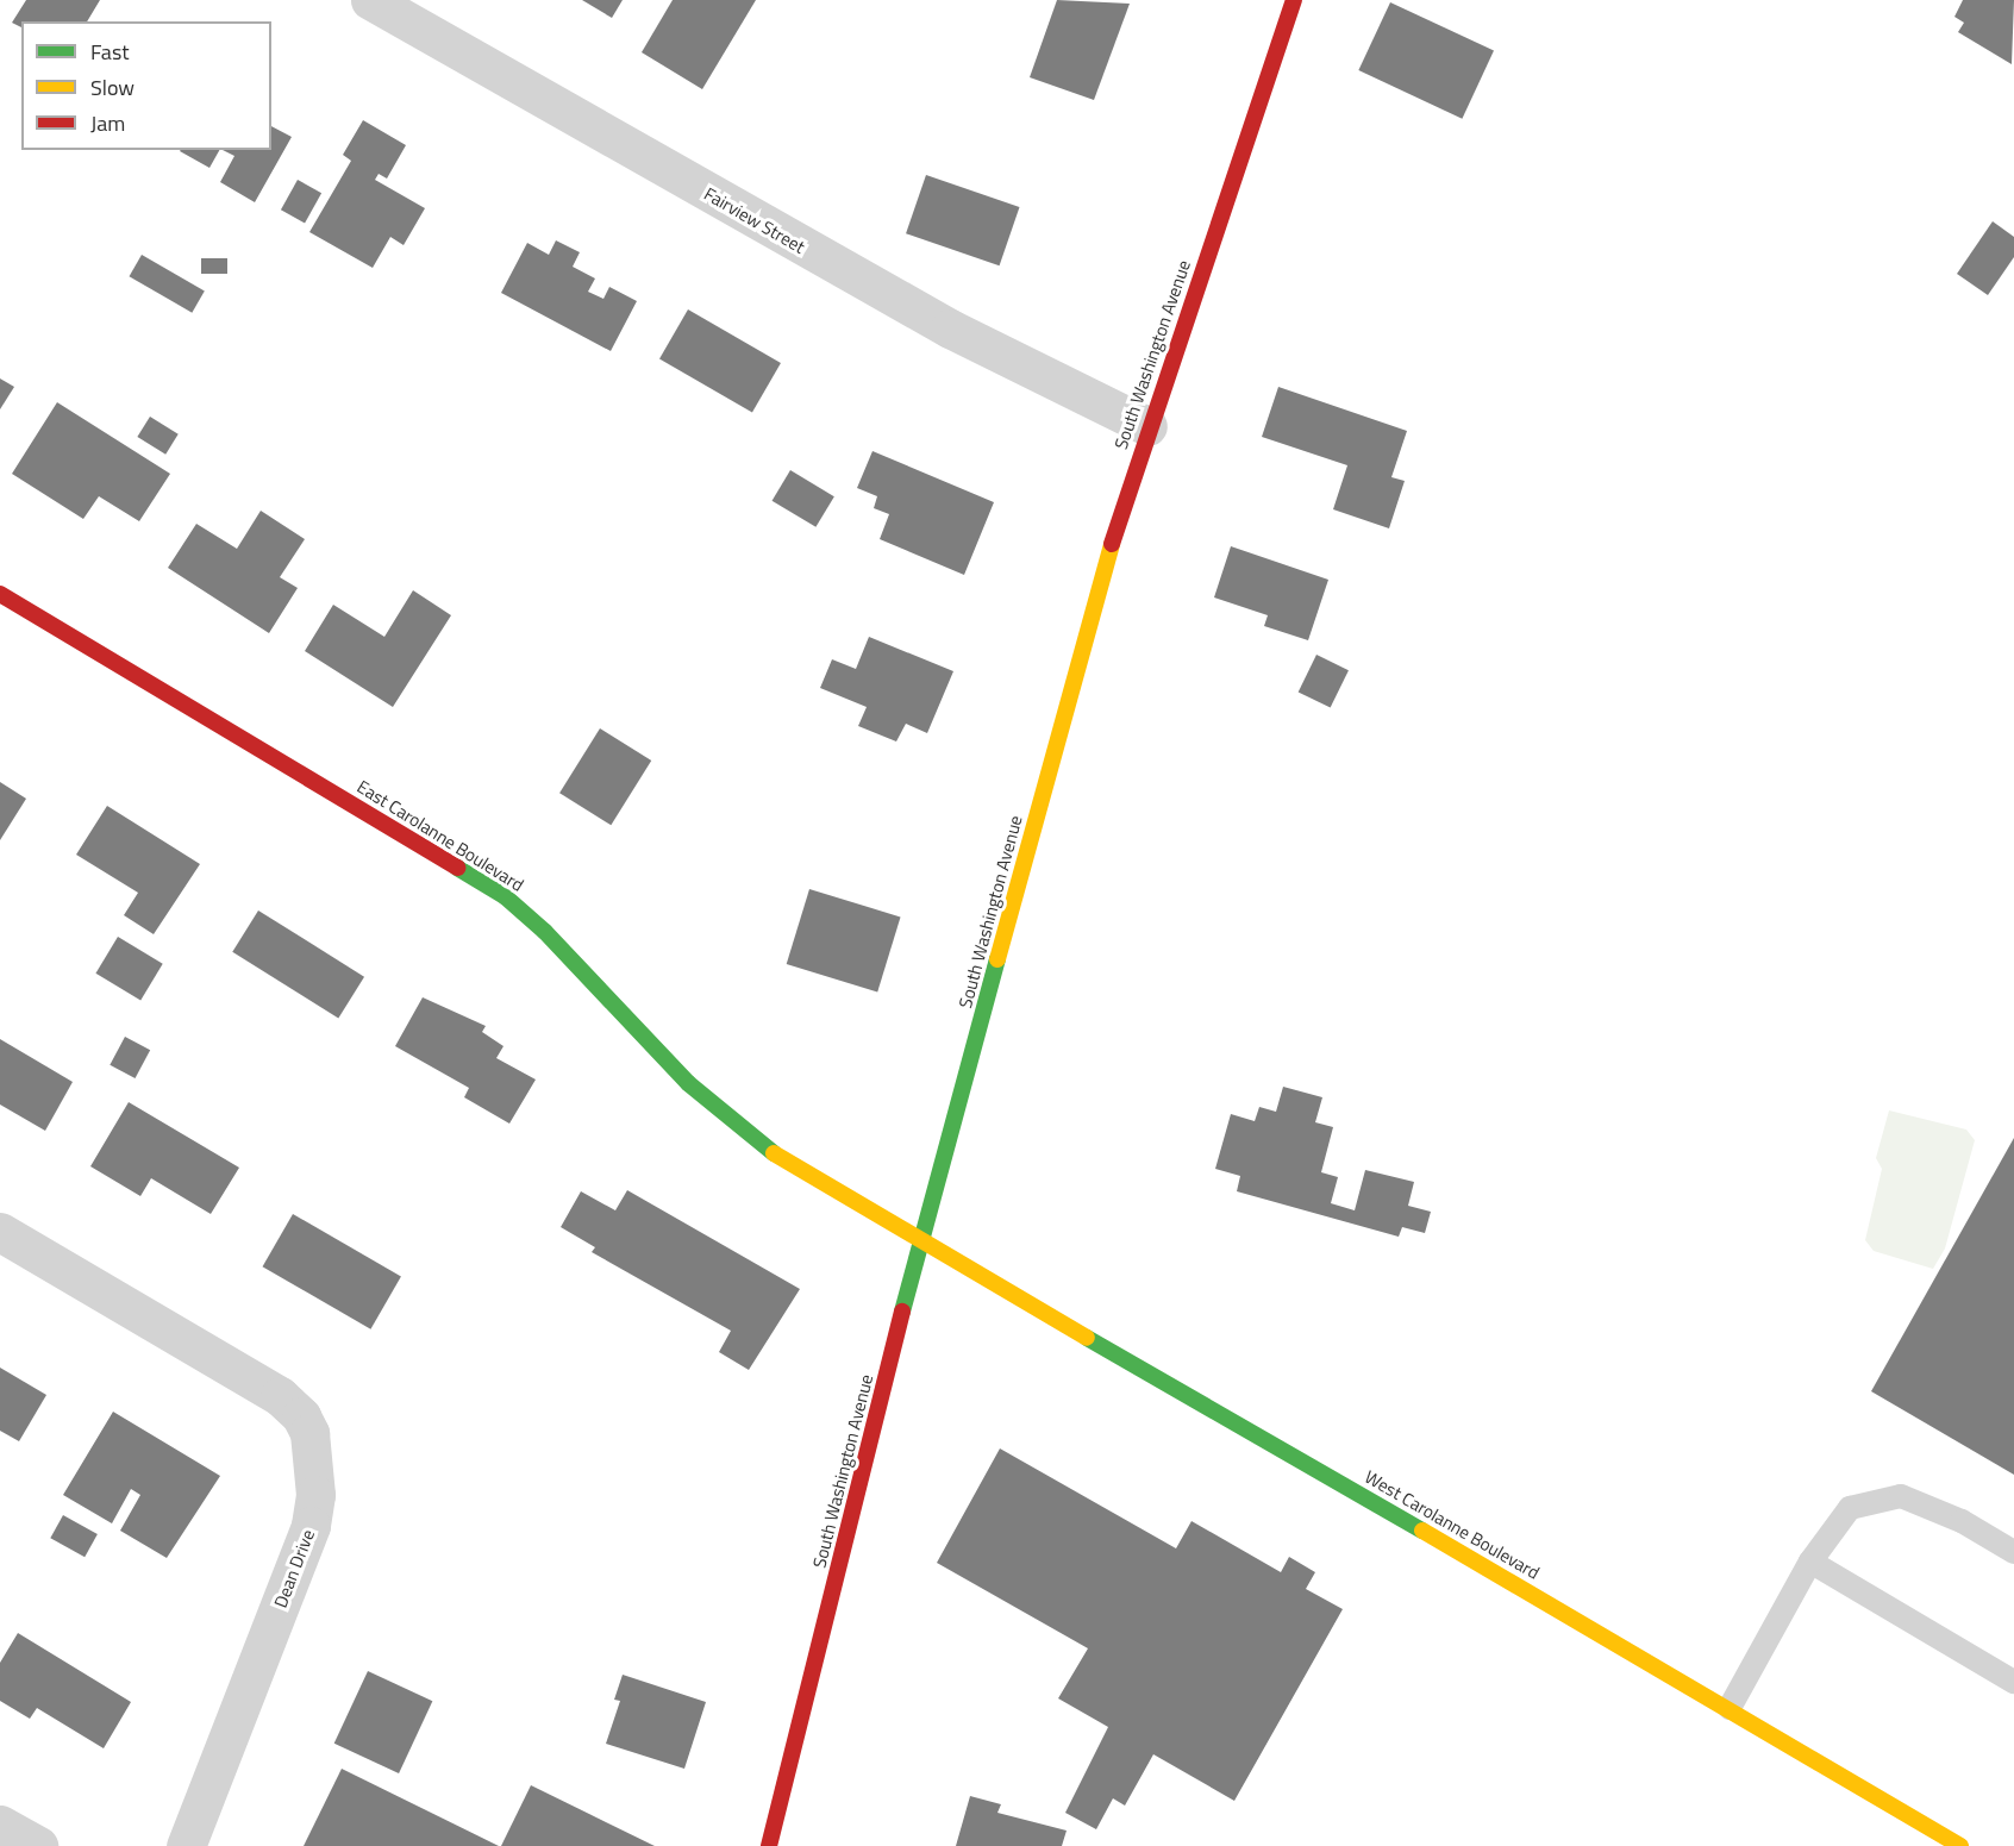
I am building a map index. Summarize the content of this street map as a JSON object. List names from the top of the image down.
{
  "streets": {
    "street": [
      "Fairview Street",
      "South Washington Avenue",
      "East Carolanne Boulevard",
      "West Carolanne Boulevard",
      "Dean Drive"
    ]
  },
  "crossings": [
    ["Fairview Street", "South Washington Avenue"],
    ["South Washington Avenue", "East Carolanne Boulevard"],
    ["South Washington Avenue", "West Carolanne Boulevard"],
    ["East Carolanne Boulevard", "West Carolanne Boulevard"]
  ],
  "legend": ["Fast", "Slow", "Jam"]
}
